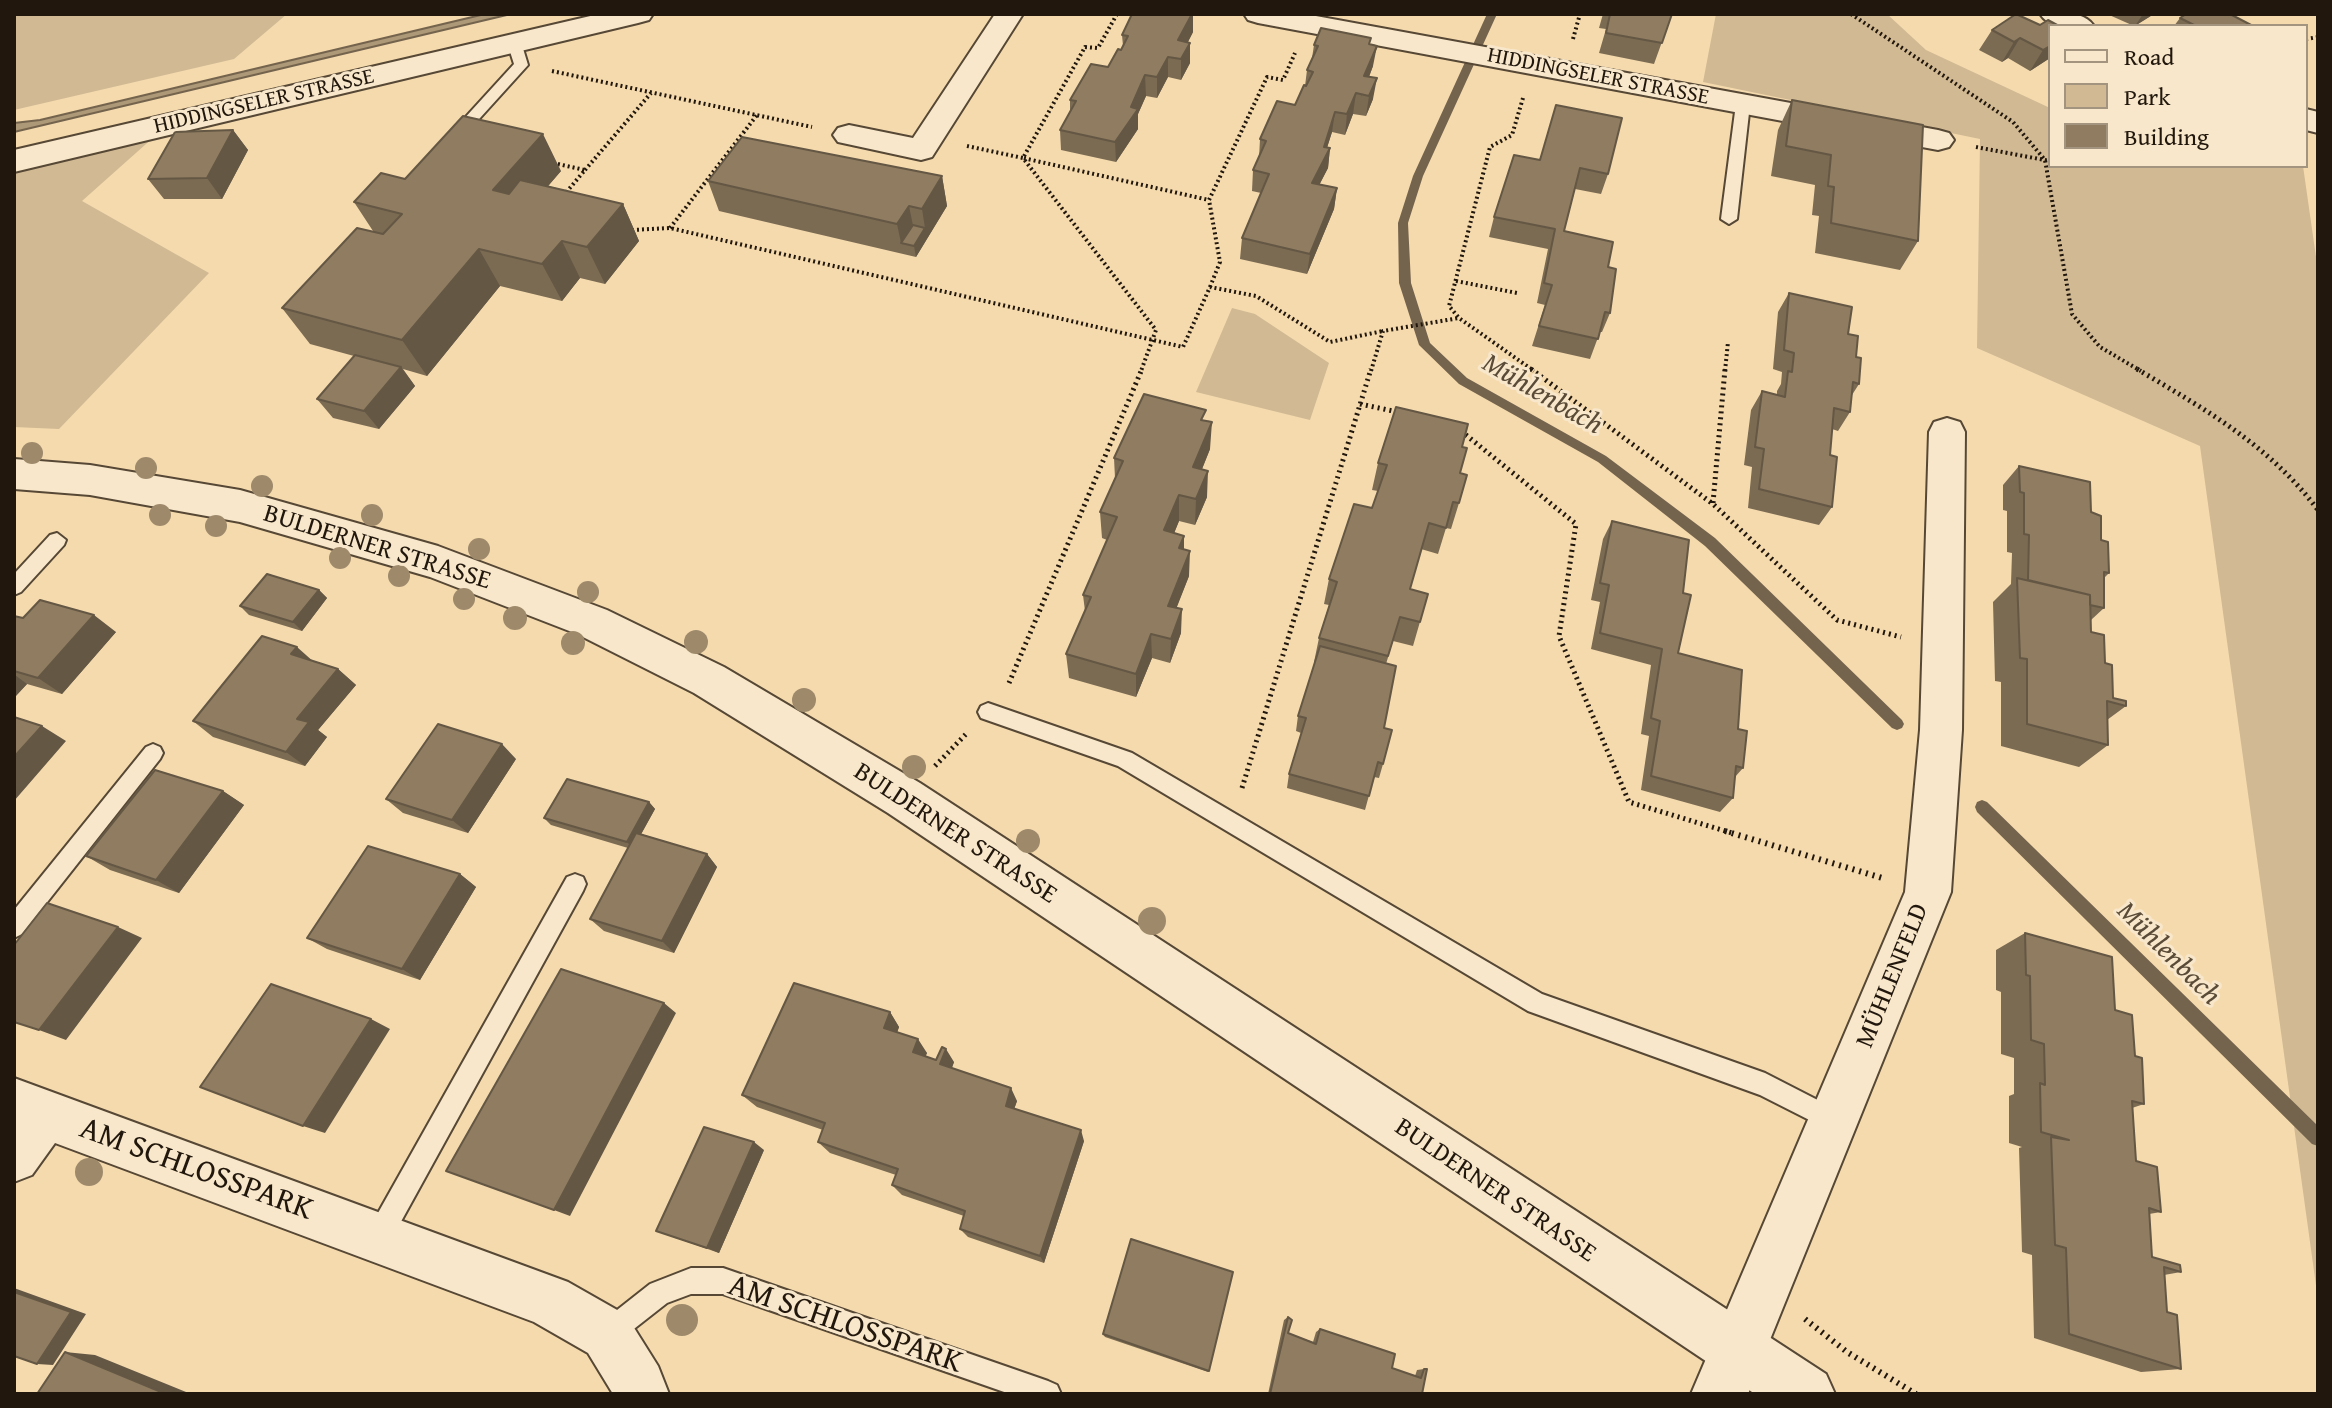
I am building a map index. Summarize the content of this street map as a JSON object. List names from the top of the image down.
{
  "streets": {
    "street": [
      "HIDDINGSELER STRASSE",
      "BULDERNER STRASSE",
      "MÜHLENFELD",
      "AM SCHLOSSPARK"
    ]
  },
  "crossings": [
    ["BULDERNER STRASSE", "MÜHLENFELD"]
  ],
  "water": ["Mühlenbach"],
  "legend": ["Road", "Park", "Building"]
}
